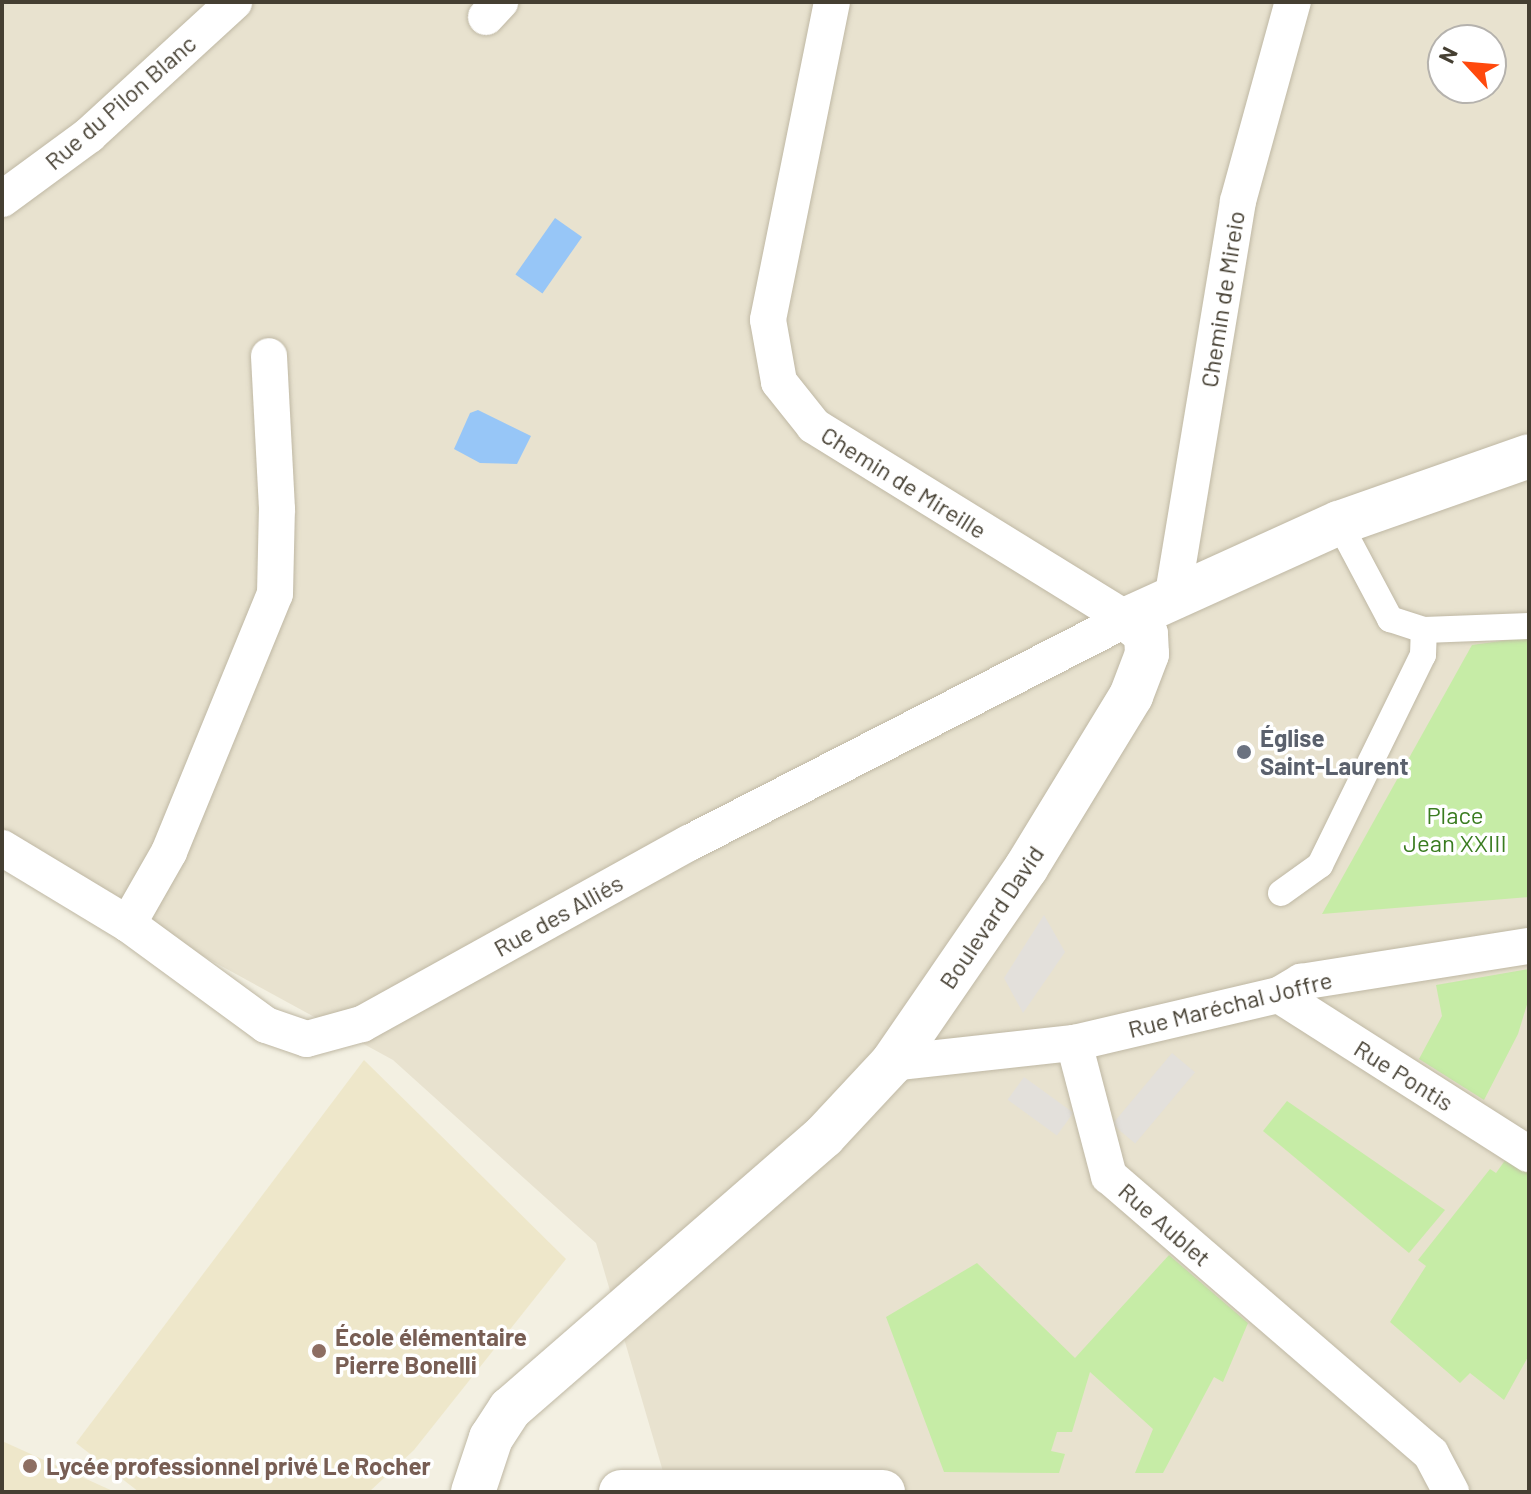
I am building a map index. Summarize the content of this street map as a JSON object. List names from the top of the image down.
{
  "streets": {
    "street": [
      "Rue du Pilon Blanc",
      "Chemin de Mireio",
      "Chemin de Mireille",
      "Rue des Alliés",
      "Boulevard David",
      "Rue Maréchal Joffre",
      "Rue Pontis",
      "Rue Aublet"
    ]
  },
  "crossings": [
    ["Chemin de Mireille", "Rue des Alliés"],
    ["Chemin de Mireille", "Boulevard David"],
    ["Rue des Alliés", "Boulevard David"],
    ["Rue Maréchal Joffre", "Rue Pontis"],
    ["Rue Maréchal Joffre", "Rue Aublet"]
  ],
  "parks": ["Place Jean XXIII"],
  "places": ["Église Saint-Laurent", "École élémentaire Pierre Bonelli", "Lycée professionnel privé Le Rocher"],
  "north": "top left"
}
